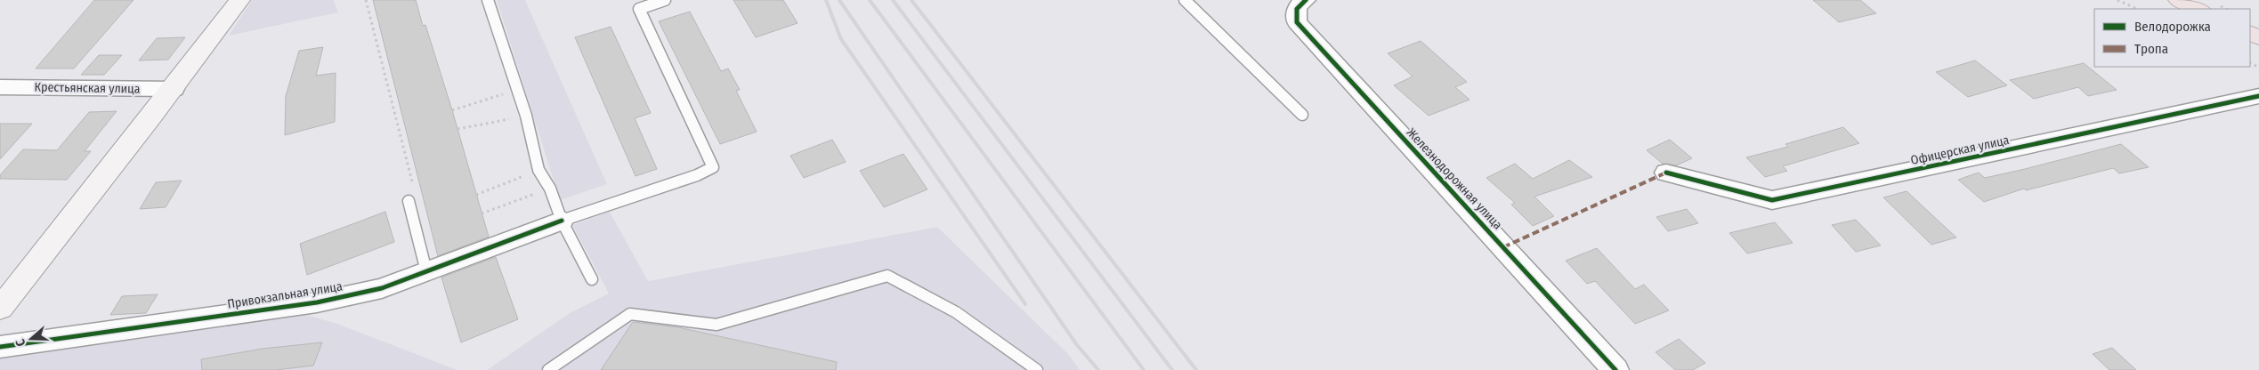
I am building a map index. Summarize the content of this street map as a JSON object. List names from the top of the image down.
{
  "streets": {
    "street": [
      "Крестьянская улица",
      "Офицерская улица",
      "Железнодорожная улица",
      "Привокзальная улица"
    ]
  },
  "legend": ["Велодорожка", "Тропа"],
  "north": "left"
}
